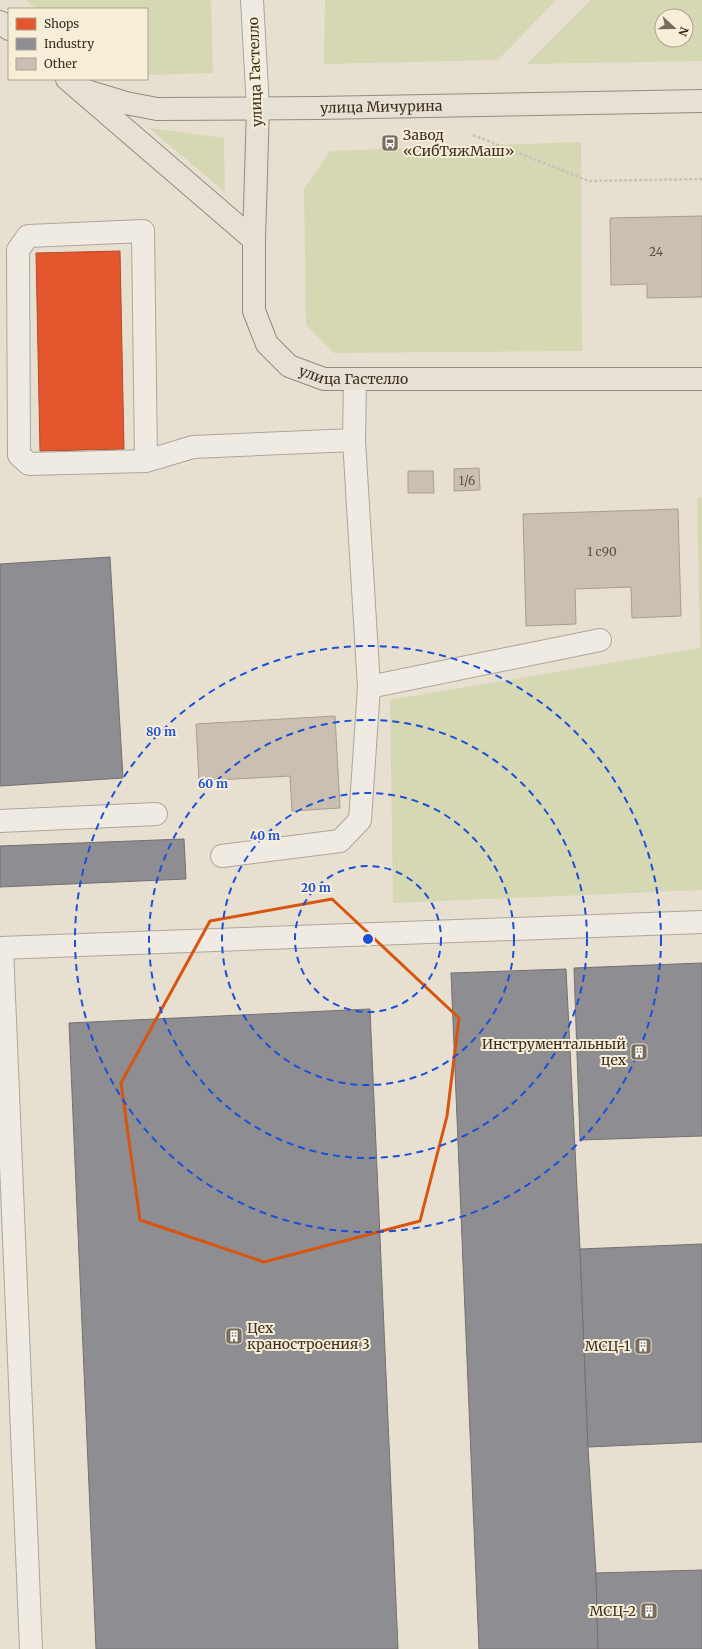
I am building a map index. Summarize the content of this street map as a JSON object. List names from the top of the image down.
{
  "streets": {
    "main road": ["улица Гастелло", "улица Мичурина"]
  },
  "crossings": [
    ["улица Гастелло", "улица Мичурина"]
  ],
  "places": {
    "bus stop": ["Завод «СибТяжМаш»"],
    "building": [
      "Инструментальный цех",
      "Цех краностроения 3",
      "МСЦ-1",
      "МСЦ-2"
    ]
  },
  "house_numbers": ["24", "1/6", "1 с90"],
  "legend": ["Shops", "Industry", "Other"],
  "north": "right",
  "rings": [
    "80 m",
    "60 m",
    "40 m",
    "20 m"
  ]
}
